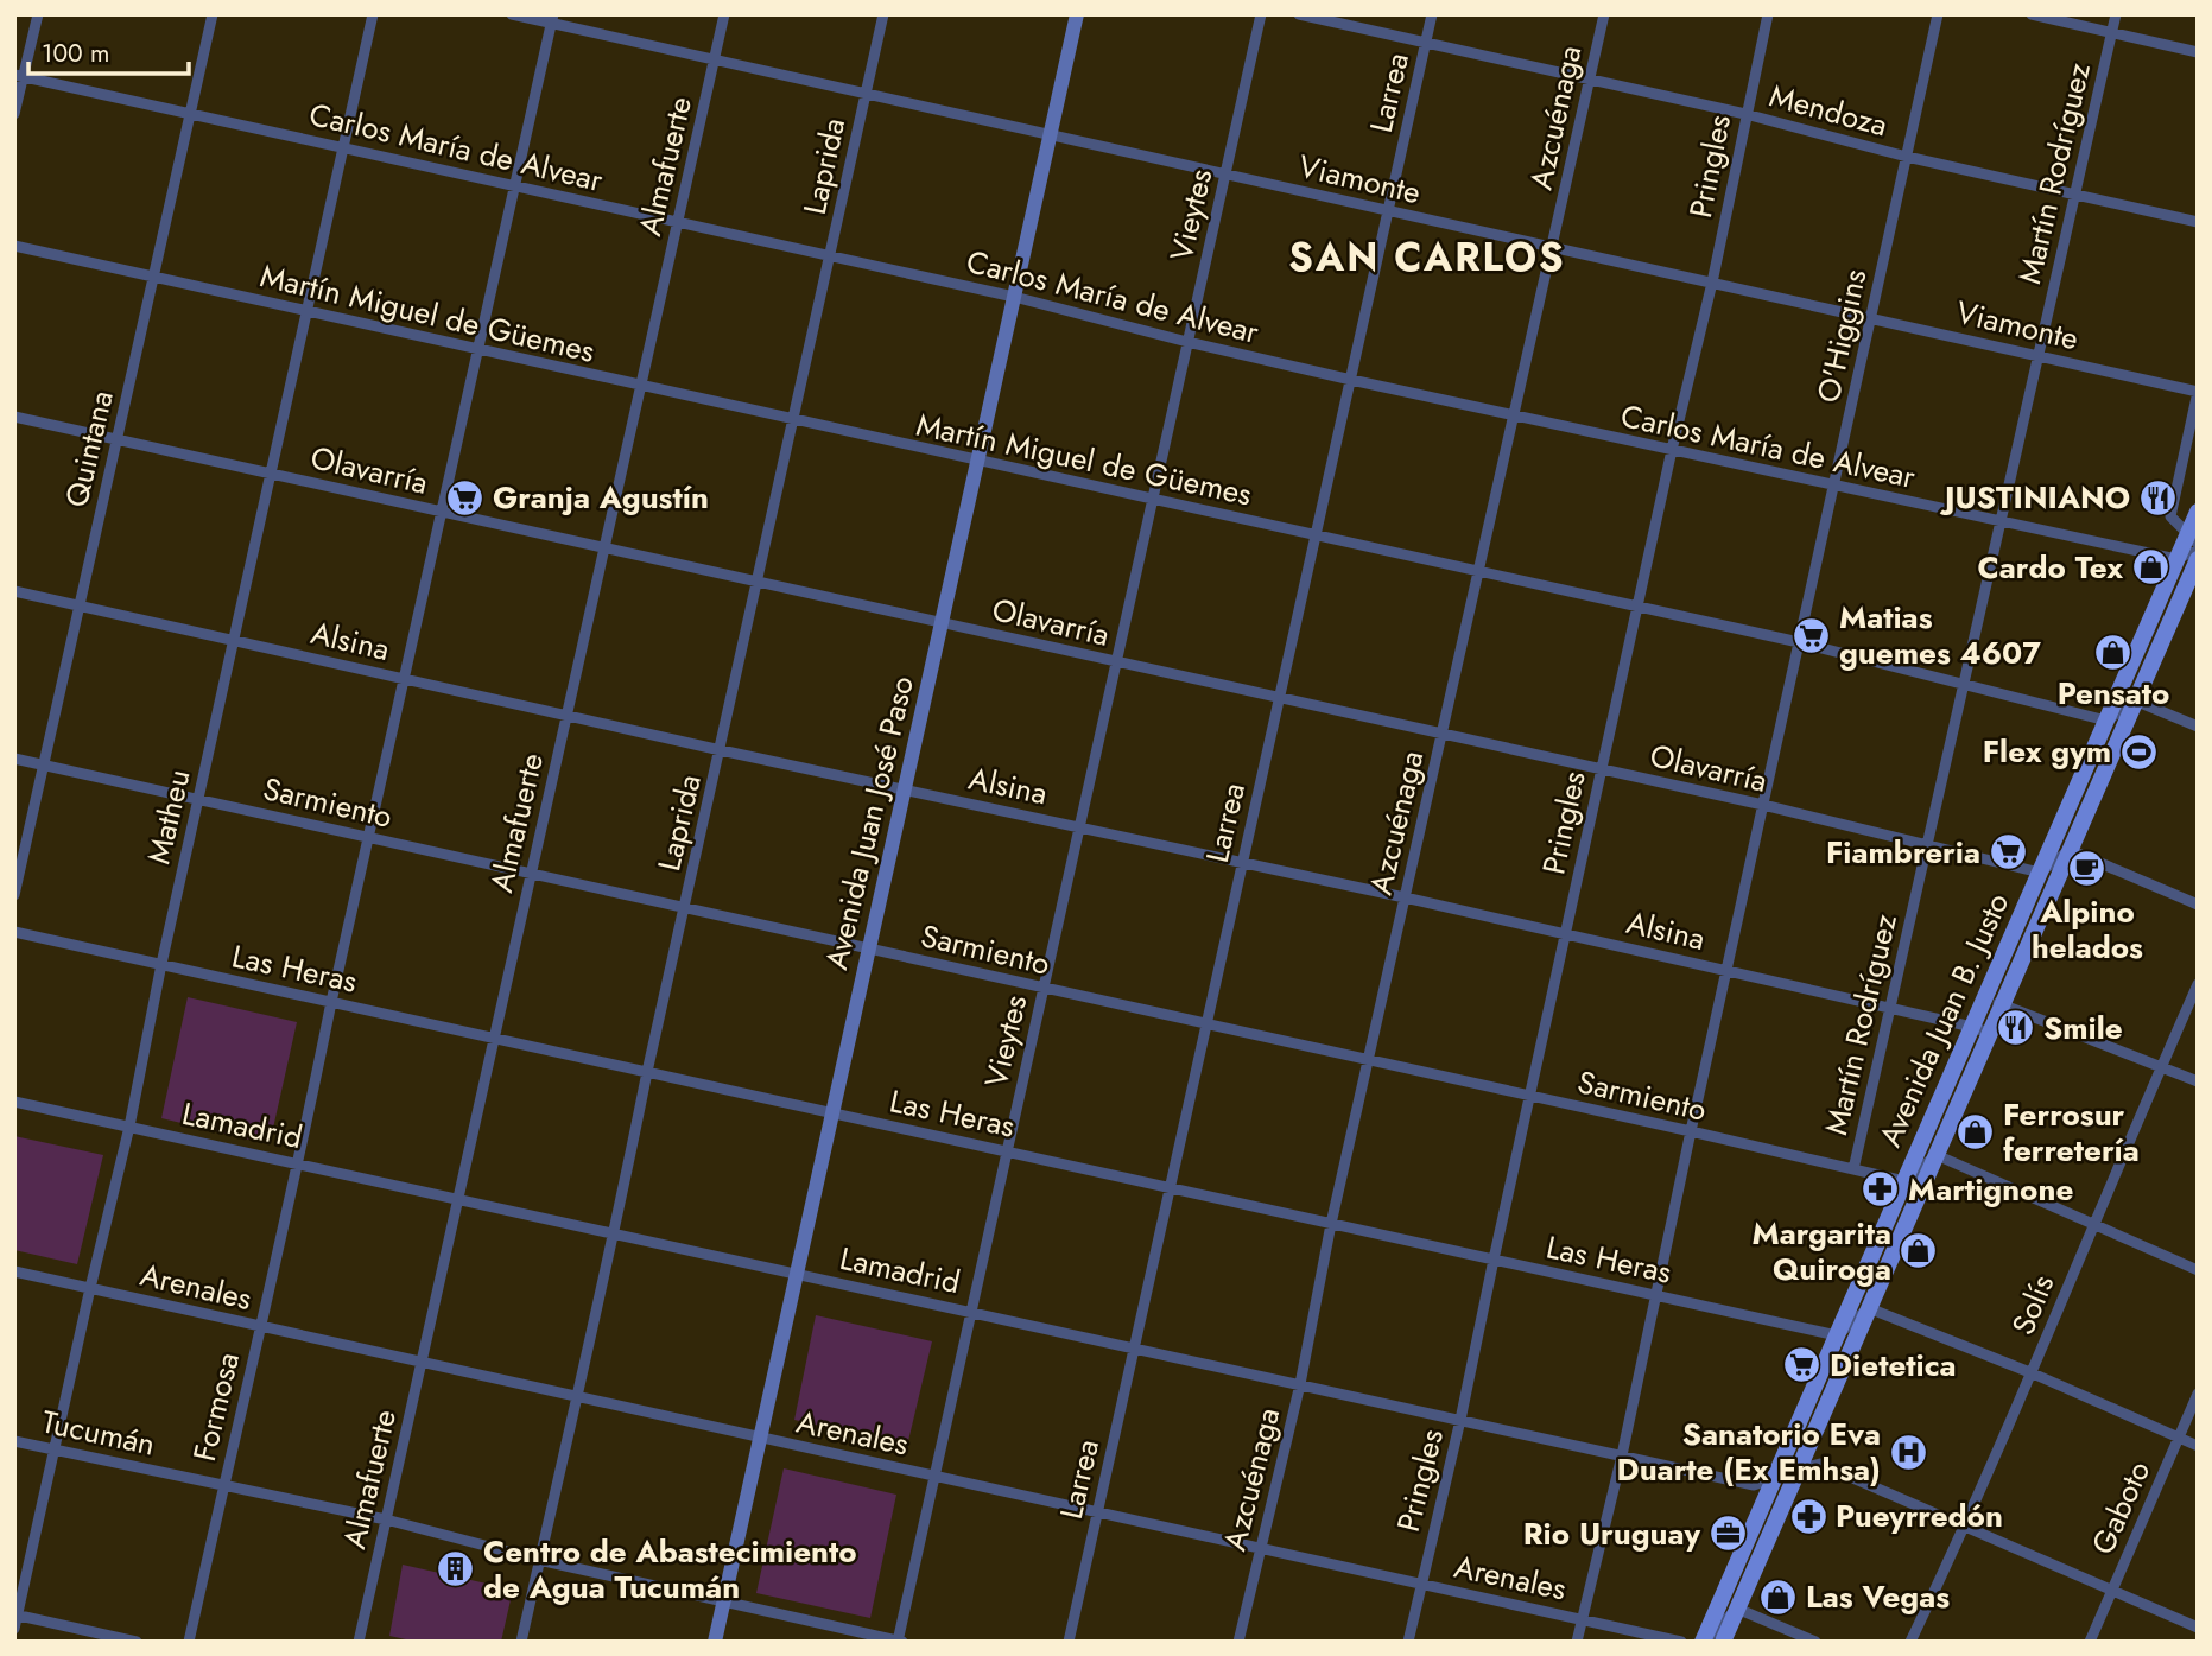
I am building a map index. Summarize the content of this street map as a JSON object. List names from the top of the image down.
{
  "streets": {
    "main road": ["Avenida Juan José Paso", "Avenida Juan B. Justo"],
    "street": [
      "Larrea",
      "Mendoza",
      "Azcuénaga",
      "Carlos María de Alvear",
      "Almafuerte",
      "Laprida",
      "Pringles",
      "Martín Rodríguez",
      "Viamonte",
      "Vieytes",
      "Martín Miguel de Güemes",
      "O'Higgins",
      "Quintana",
      "Olavarría",
      "Alsina",
      "Sarmiento",
      "Matheu",
      "Las Heras",
      "Lamadrid",
      "Arenales",
      "Solís",
      "Formosa",
      "Tucumán",
      "Gaboto"
    ]
  },
  "crossings": [
    ["Larrea", "Mendoza"],
    ["Larrea", "Carlos María de Alvear"],
    ["Larrea", "Viamonte"],
    ["Larrea", "Martín Miguel de Güemes"],
    ["Larrea", "Olavarría"],
    ["Larrea", "Alsina"],
    ["Larrea", "Sarmiento"],
    ["Larrea", "Las Heras"],
    ["Larrea", "Lamadrid"],
    ["Larrea", "Arenales"],
    ["Mendoza", "Azcuénaga"],
    ["Mendoza", "Pringles"],
    ["Mendoza", "Martín Rodríguez"],
    ["Mendoza", "O'Higgins"],
    ["Azcuénaga", "Carlos María de Alvear"],
    ["Azcuénaga", "Viamonte"],
    ["Azcuénaga", "Martín Miguel de Güemes"],
    ["Azcuénaga", "Olavarría"],
    ["Azcuénaga", "Alsina"],
    ["Azcuénaga", "Sarmiento"],
    ["Azcuénaga", "Las Heras"],
    ["Azcuénaga", "Lamadrid"],
    ["Azcuénaga", "Arenales"],
    ["Carlos María de Alvear", "Almafuerte"],
    ["Carlos María de Alvear", "Laprida"],
    ["Carlos María de Alvear", "Pringles"],
    ["Carlos María de Alvear", "Martín Rodríguez"],
    ["Carlos María de Alvear", "Vieytes"],
    ["Carlos María de Alvear", "O'Higgins"],
    ["Carlos María de Alvear", "Quintana"],
    ["Carlos María de Alvear", "Matheu"],
    ["Carlos María de Alvear", "Avenida Juan José Paso"],
    ["Carlos María de Alvear", "Avenida Juan B. Justo"],
    ["Carlos María de Alvear", "Formosa"],
    ["Almafuerte", "Viamonte"],
    ["Almafuerte", "Martín Miguel de Güemes"],
    ["Almafuerte", "Olavarría"],
    ["Almafuerte", "Alsina"],
    ["Almafuerte", "Sarmiento"],
    ["Almafuerte", "Las Heras"],
    ["Almafuerte", "Lamadrid"],
    ["Almafuerte", "Arenales"],
    ["Almafuerte", "Tucumán"],
    ["Laprida", "Viamonte"],
    ["Laprida", "Martín Miguel de Güemes"],
    ["Laprida", "Olavarría"],
    ["Laprida", "Alsina"],
    ["Laprida", "Sarmiento"],
    ["Laprida", "Las Heras"],
    ["Laprida", "Lamadrid"],
    ["Laprida", "Arenales"],
    ["Laprida", "Tucumán"],
    ["Pringles", "Viamonte"],
    ["Pringles", "Martín Miguel de Güemes"],
    ["Pringles", "Olavarría"],
    ["Pringles", "Alsina"],
    ["Pringles", "Sarmiento"],
    ["Pringles", "Las Heras"],
    ["Pringles", "Lamadrid"],
    ["Pringles", "Arenales"],
    ["Martín Rodríguez", "Viamonte"],
    ["Martín Rodríguez", "Martín Miguel de Güemes"],
    ["Martín Rodríguez", "Olavarría"],
    ["Martín Rodríguez", "Alsina"],
    ["Martín Rodríguez", "Sarmiento"],
    ["Viamonte", "Vieytes"],
    ["Viamonte", "O'Higgins"],
    ["Viamonte", "Avenida Juan José Paso"],
    ["Viamonte", "Formosa"],
    ["Vieytes", "Martín Miguel de Güemes"],
    ["Vieytes", "Olavarría"],
    ["Vieytes", "Alsina"],
    ["Vieytes", "Sarmiento"],
    ["Vieytes", "Las Heras"],
    ["Vieytes", "Lamadrid"],
    ["Vieytes", "Arenales"],
    ["Vieytes", "Tucumán"],
    ["Martín Miguel de Güemes", "O'Higgins"],
    ["Martín Miguel de Güemes", "Quintana"],
    ["Martín Miguel de Güemes", "Matheu"],
    ["Martín Miguel de Güemes", "Avenida Juan José Paso"],
    ["Martín Miguel de Güemes", "Avenida Juan B. Justo"],
    ["Martín Miguel de Güemes", "Formosa"],
    ["O'Higgins", "Olavarría"],
    ["O'Higgins", "Alsina"],
    ["O'Higgins", "Sarmiento"],
    ["O'Higgins", "Las Heras"],
    ["O'Higgins", "Lamadrid"],
    ["O'Higgins", "Arenales"],
    ["Quintana", "Olavarría"],
    ["Quintana", "Alsina"],
    ["Quintana", "Sarmiento"],
    ["Olavarría", "Matheu"],
    ["Olavarría", "Avenida Juan José Paso"],
    ["Olavarría", "Avenida Juan B. Justo"],
    ["Olavarría", "Formosa"],
    ["Alsina", "Matheu"],
    ["Alsina", "Avenida Juan José Paso"],
    ["Alsina", "Avenida Juan B. Justo"],
    ["Alsina", "Formosa"],
    ["Sarmiento", "Matheu"],
    ["Sarmiento", "Avenida Juan José Paso"],
    ["Sarmiento", "Avenida Juan B. Justo"],
    ["Sarmiento", "Formosa"],
    ["Matheu", "Las Heras"],
    ["Matheu", "Lamadrid"],
    ["Matheu", "Arenales"],
    ["Matheu", "Tucumán"],
    ["Avenida Juan José Paso", "Las Heras"],
    ["Avenida Juan José Paso", "Lamadrid"],
    ["Avenida Juan José Paso", "Arenales"],
    ["Avenida Juan José Paso", "Tucumán"],
    ["Las Heras", "Avenida Juan B. Justo"],
    ["Las Heras", "Formosa"],
    ["Avenida Juan B. Justo", "Lamadrid"],
    ["Lamadrid", "Solís"],
    ["Lamadrid", "Formosa"],
    ["Lamadrid", "Gaboto"],
    ["Arenales", "Formosa"],
    ["Formosa", "Tucumán"]
  ],
  "districts": ["SAN CARLOS"],
  "places": {
    "supermarket": [
      "Granja Agustín",
      "Matias guemes 4607",
      "Fiambreria",
      "Dietetica"
    ],
    "restaurant": ["JUSTINIANO", "Smile"],
    "shop": [
      "Cardo Tex",
      "Pensato",
      "Ferrosur ferretería",
      "Margarita Quiroga",
      "Las Vegas"
    ],
    "sports": ["Flex gym"],
    "cafe": ["Alpino helados"],
    "pharmacy": ["Martignone", "Pueyrredón"],
    "hospital": ["Sanatorio Eva Duarte (Ex Emhsa)"],
    "office": ["Rio Uruguay"],
    "building": ["Centro de Abastecimiento de Agua Tucumán"]
  },
  "scale_bar": "100 m"
}
